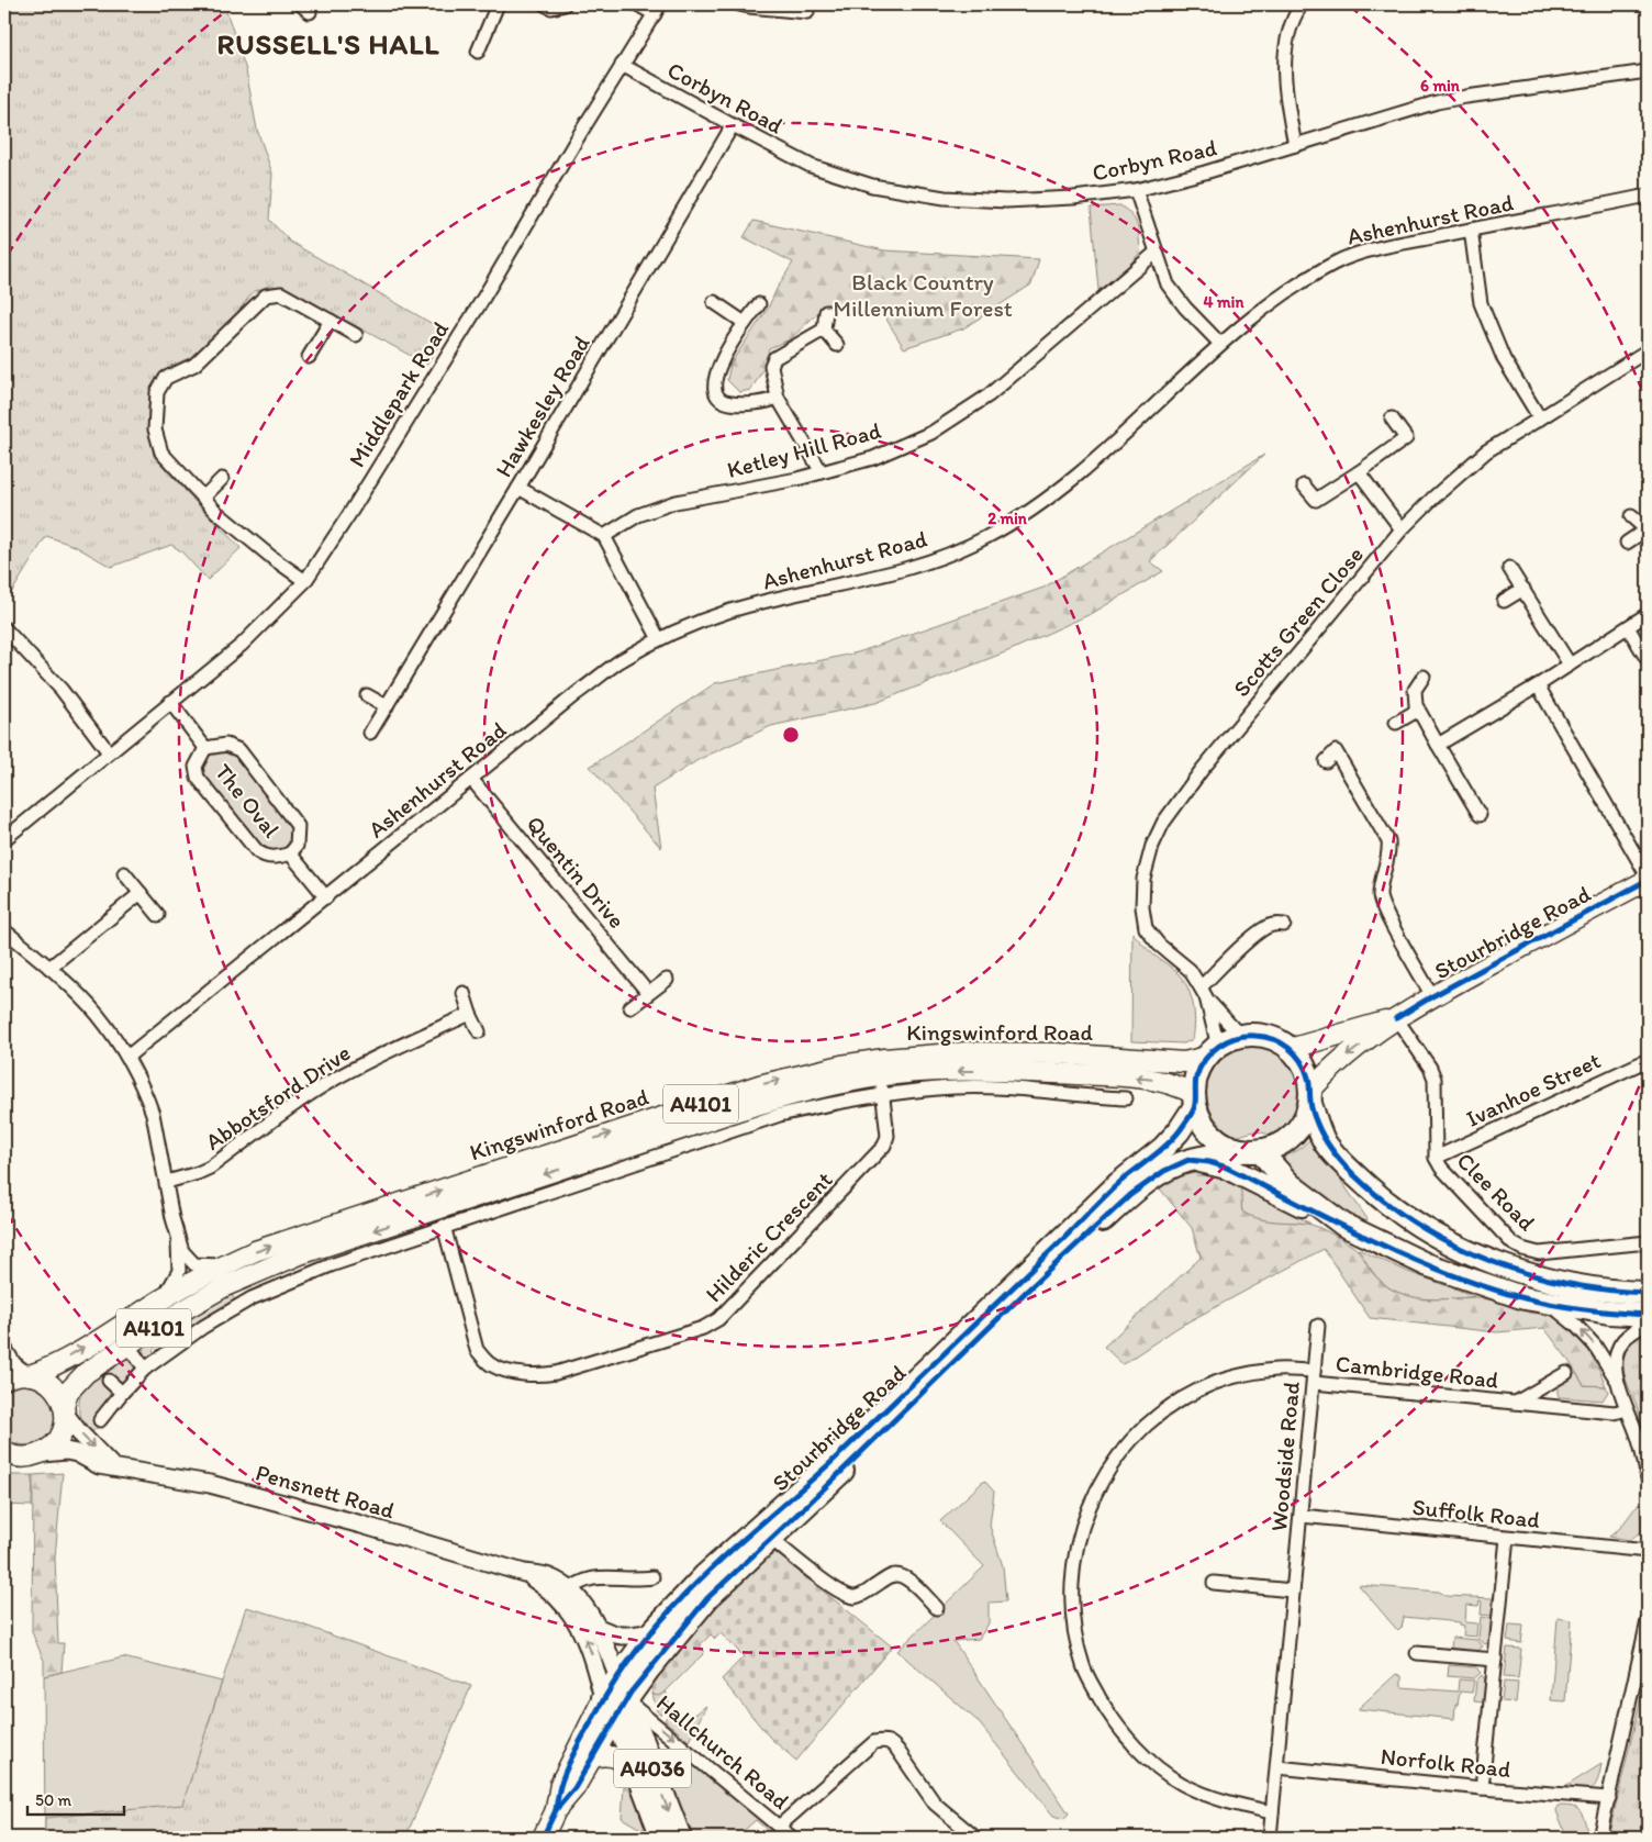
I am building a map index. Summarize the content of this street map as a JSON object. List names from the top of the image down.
{
  "streets": {
    "highway": ["Stourbridge Road", "A4036"],
    "main road": ["Kingswinford Road", "A4101"],
    "street": [
      "Corbyn Road",
      "Ashenhurst Road",
      "Middlepark Road",
      "Hawkesley Road",
      "Ketley Hill Road",
      "Scotts Green Close",
      "The Oval",
      "Quentin Drive",
      "Ivanhoe Street",
      "Abbotsford Drive",
      "Clee Road",
      "Hilderic Crescent",
      "Cambridge Road",
      "Woodside Road",
      "Pensnett Road",
      "Suffolk Road",
      "Hallchurch Road",
      "Norfolk Road"
    ]
  },
  "crossings": [
    ["Corbyn Road", "Middlepark Road"],
    ["Corbyn Road", "Hawkesley Road"],
    ["Ashenhurst Road", "The Oval"],
    ["Ashenhurst Road", "Quentin Drive"],
    ["Middlepark Road", "The Oval"],
    ["Scotts Green Close", "Stourbridge Road"],
    ["Scotts Green Close", "Kingswinford Road"],
    ["Stourbridge Road", "Kingswinford Road"],
    ["Stourbridge Road", "Clee Road"],
    ["Stourbridge Road", "Pensnett Road"],
    ["Stourbridge Road", "Hallchurch Road"],
    ["Stourbridge Road", "A4036"],
    ["Kingswinford Road", "A4101"],
    ["Kingswinford Road", "Hilderic Crescent"],
    ["Ivanhoe Street", "Clee Road"],
    ["A4101", "Pensnett Road"],
    ["Cambridge Road", "Woodside Road"],
    ["Woodside Road", "Suffolk Road"],
    ["Woodside Road", "Norfolk Road"],
    ["Pensnett Road", "A4036"],
    ["Hallchurch Road", "A4036"]
  ],
  "one_way": ["Hallchurch Road"],
  "districts": ["RUSSELL'S HALL"],
  "parks": ["Black Country Millennium Forest"],
  "scale_bar": "50 m",
  "rings": ["6 min", "4 min", "2 min"]
}
